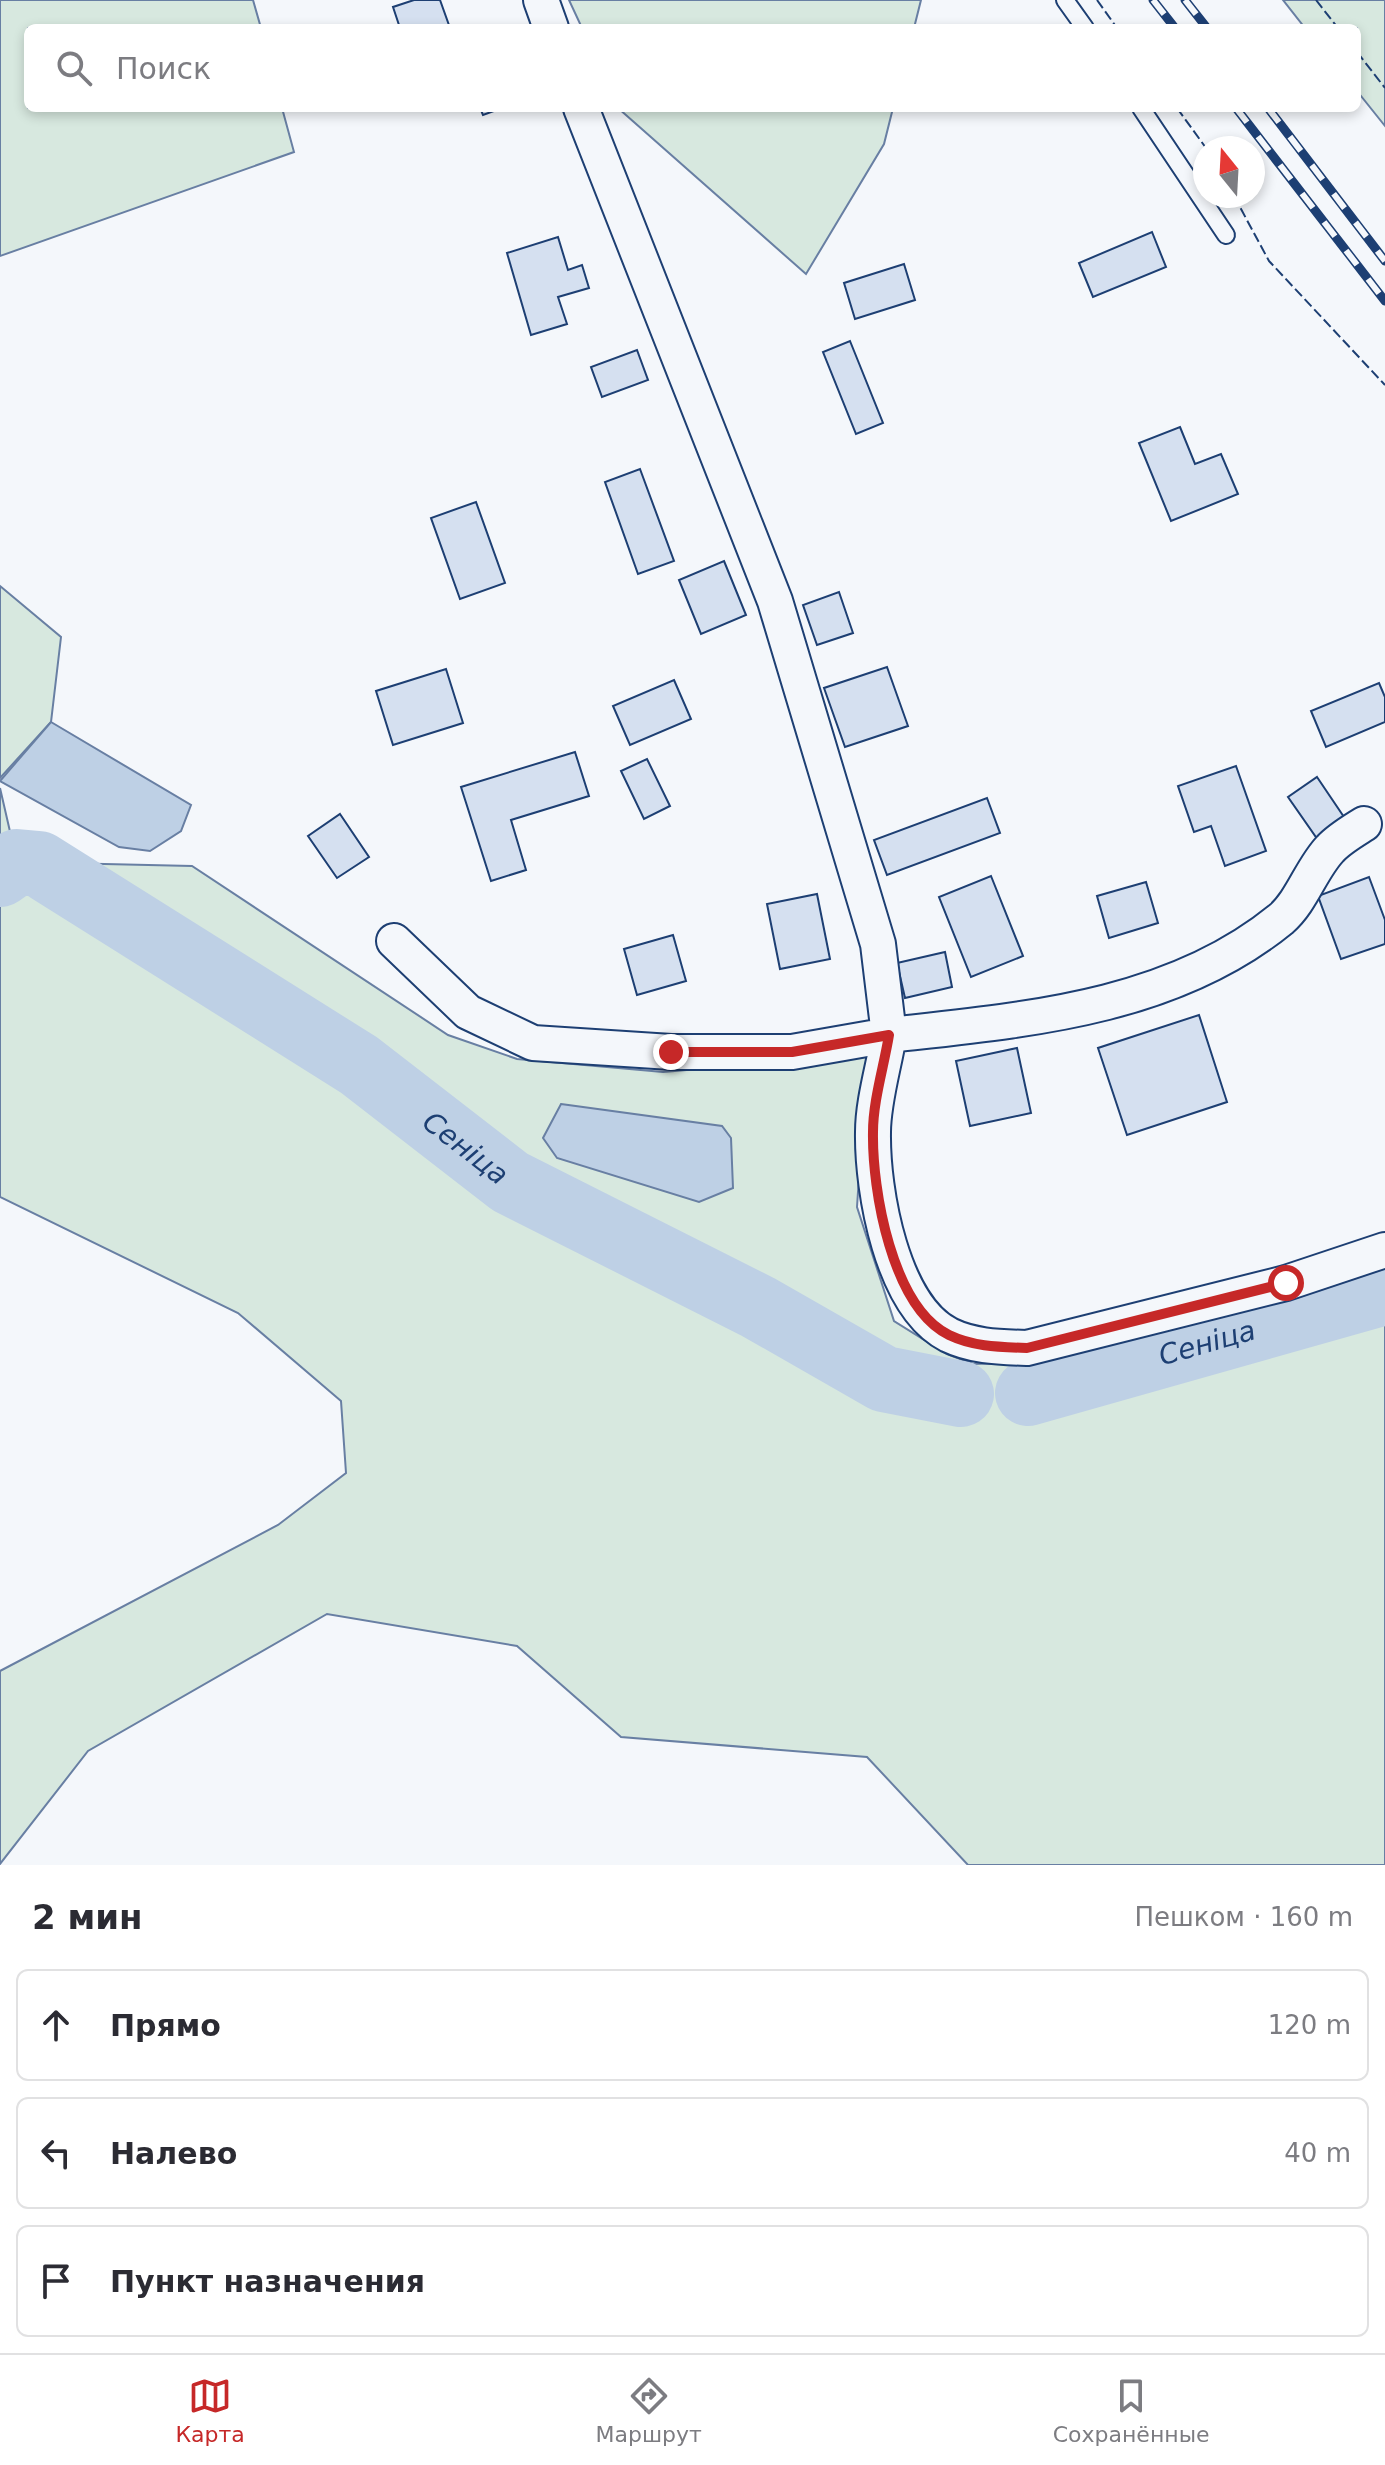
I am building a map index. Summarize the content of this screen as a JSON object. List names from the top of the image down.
{
  "water": ["Сеніца"],
  "north": "top",
  "page": {
    "search": "Поиск",
    "heading": ["2 мин", "Пешком · 160 m"],
    "list": [
      ["Прямо", "120 m"],
      ["Налево", "40 m"],
      "Пункт назначения"
    ],
    "nav": ["Карта", "Маршрут", "Сохранённые"]
  }
}
